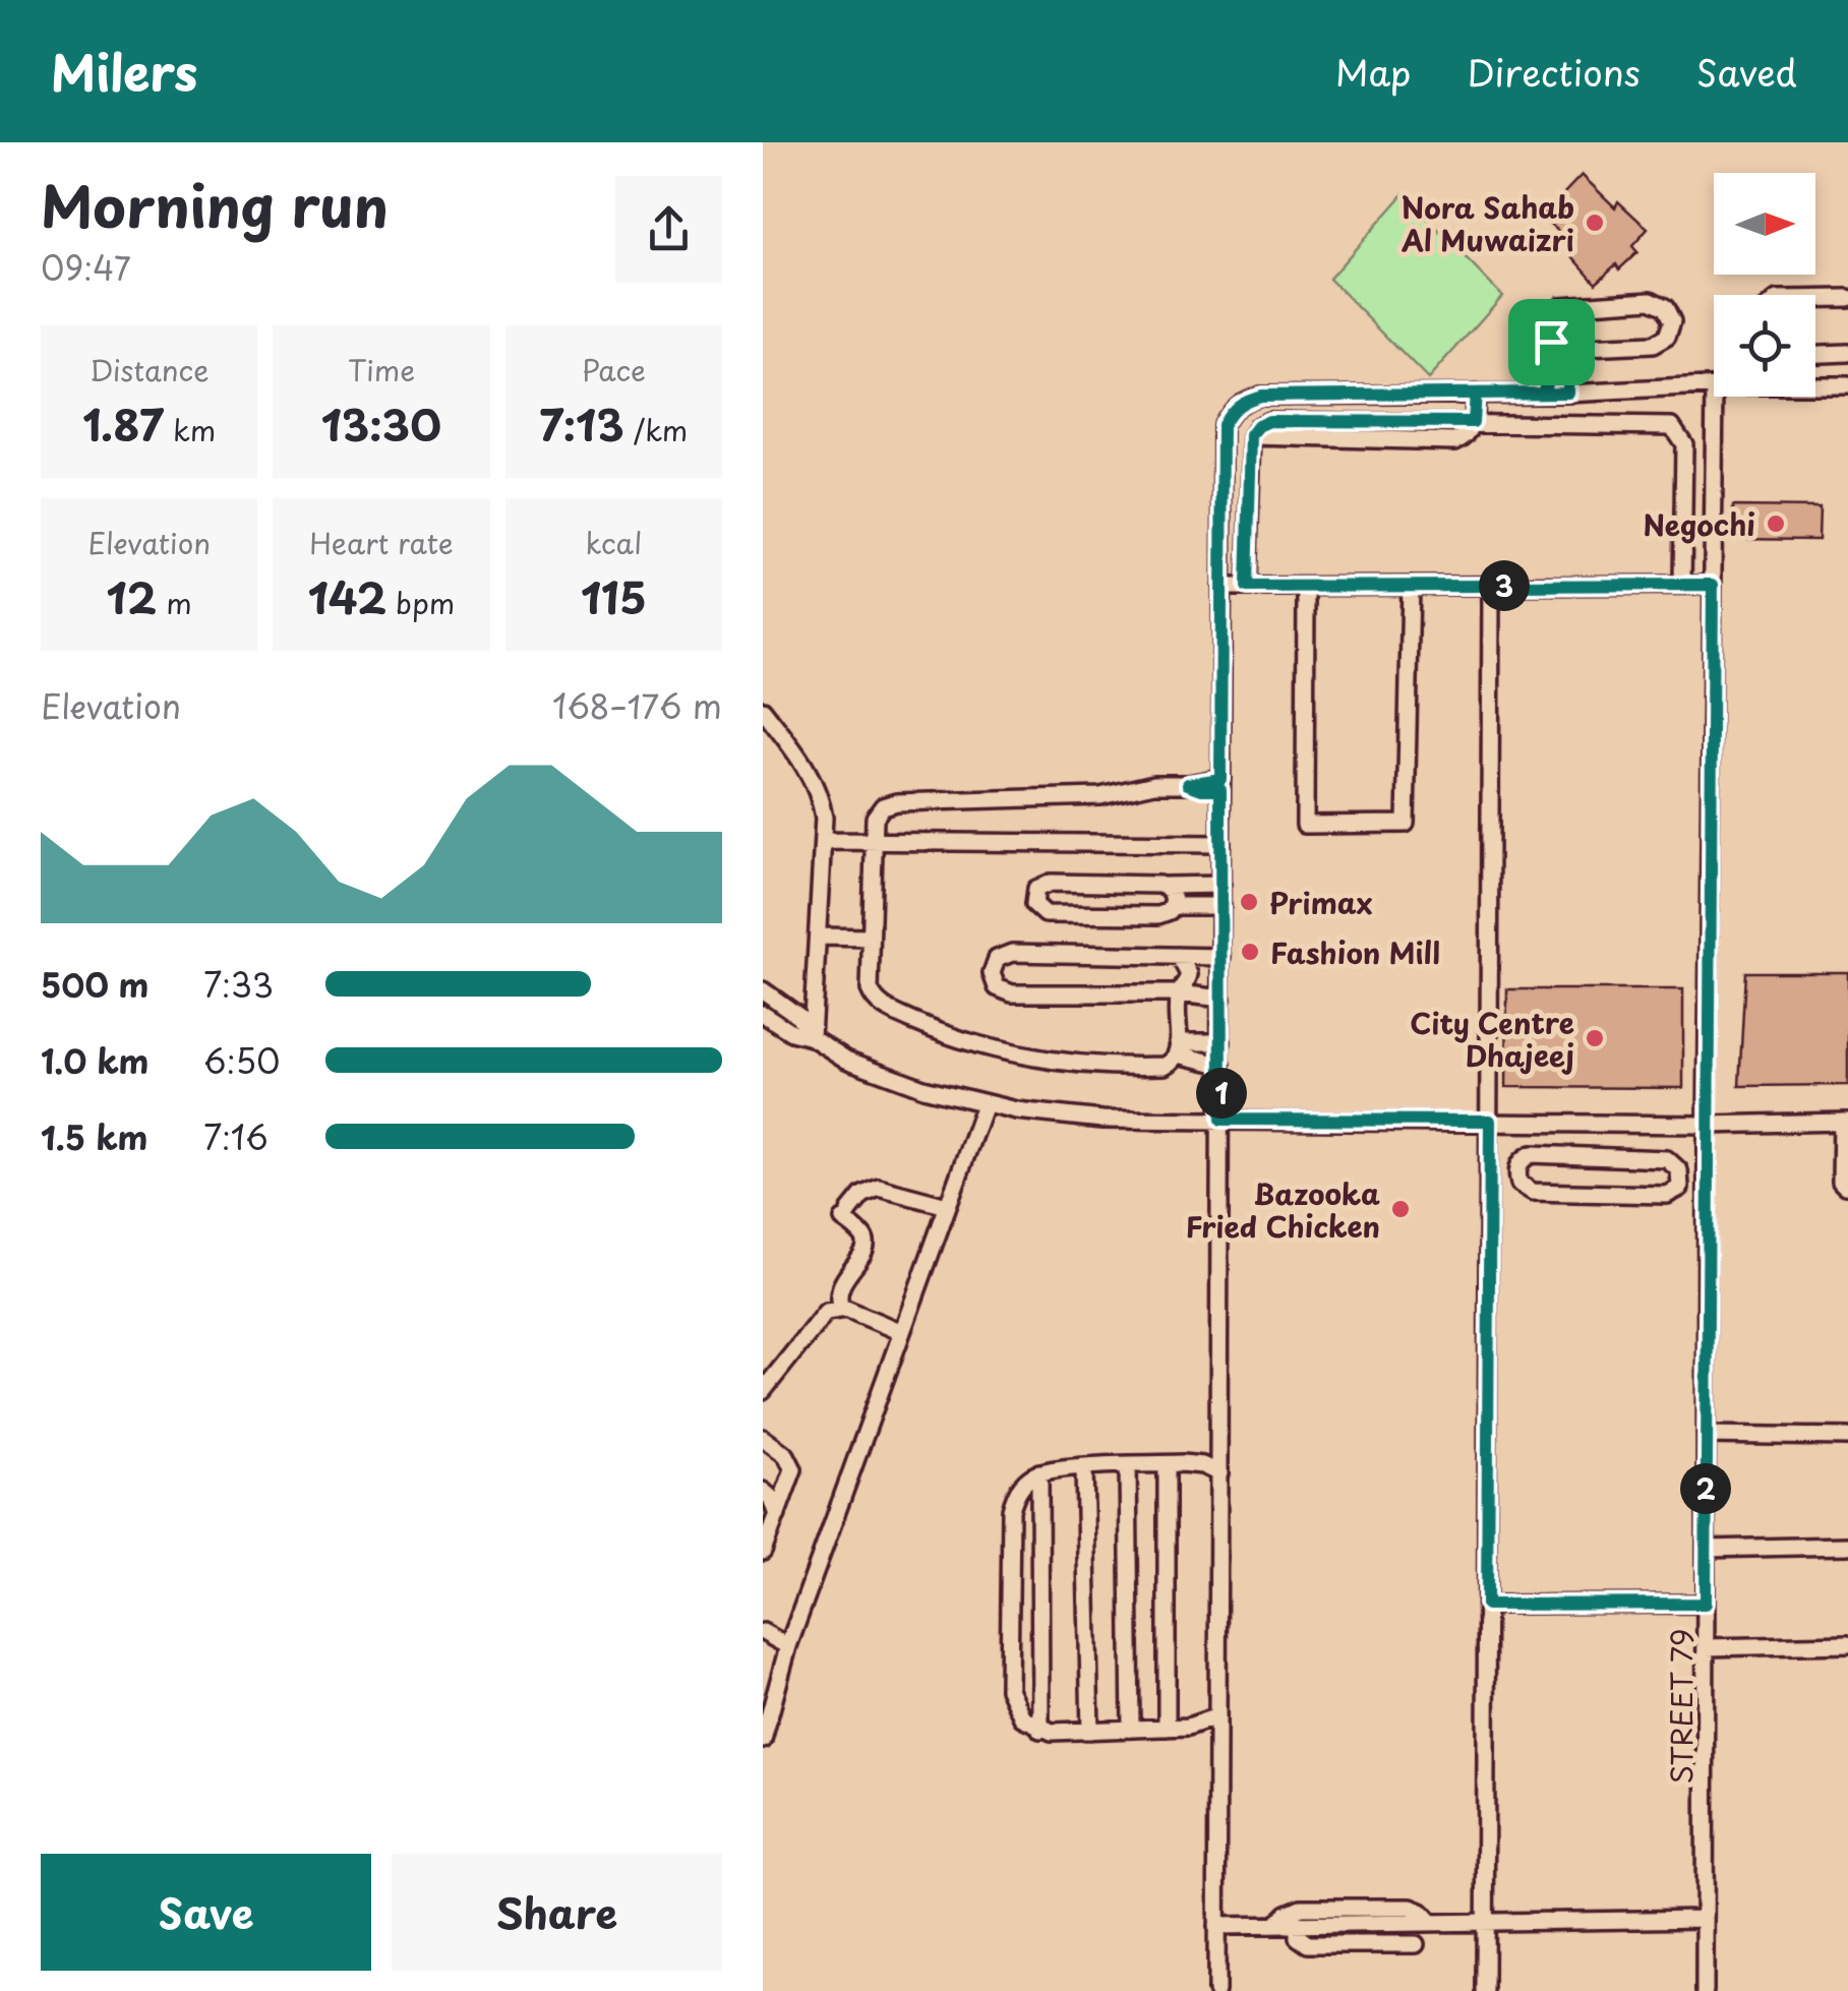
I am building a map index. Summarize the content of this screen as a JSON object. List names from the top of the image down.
{
  "streets": {
    "street": ["STREET 79"]
  },
  "places": [
    "Nora Sahab Al Muwaizri",
    "Negochi",
    "Primax",
    "Fashion Mill",
    "City Centre Dhajeej",
    "Bazooka Fried Chicken"
  ],
  "north": "right",
  "page": {
    "header": "Milers",
    "nav": ["Map", "Directions", "Saved"],
    "heading": ["Morning run", "09:47"],
    "stats": [
      ["Distance", "1.87 km"],
      ["Time", "13:30"],
      ["Pace", "7:13 /km"],
      ["Elevation", "12 m"],
      ["Heart rate", "142 bpm"],
      ["kcal", "115"]
    ],
    "pins": ["3", "1", "2"],
    "chart": ["Elevation", "168–176 m"],
    "list": [
      {
        "name": "500 m",
        "note": "7:33"
      },
      {
        "name": "1.0 km",
        "note": "6:50"
      },
      {
        "name": "1.5 km",
        "note": "7:16"
      }
    ],
    "buttons": ["Save", "Share"]
  }
}
